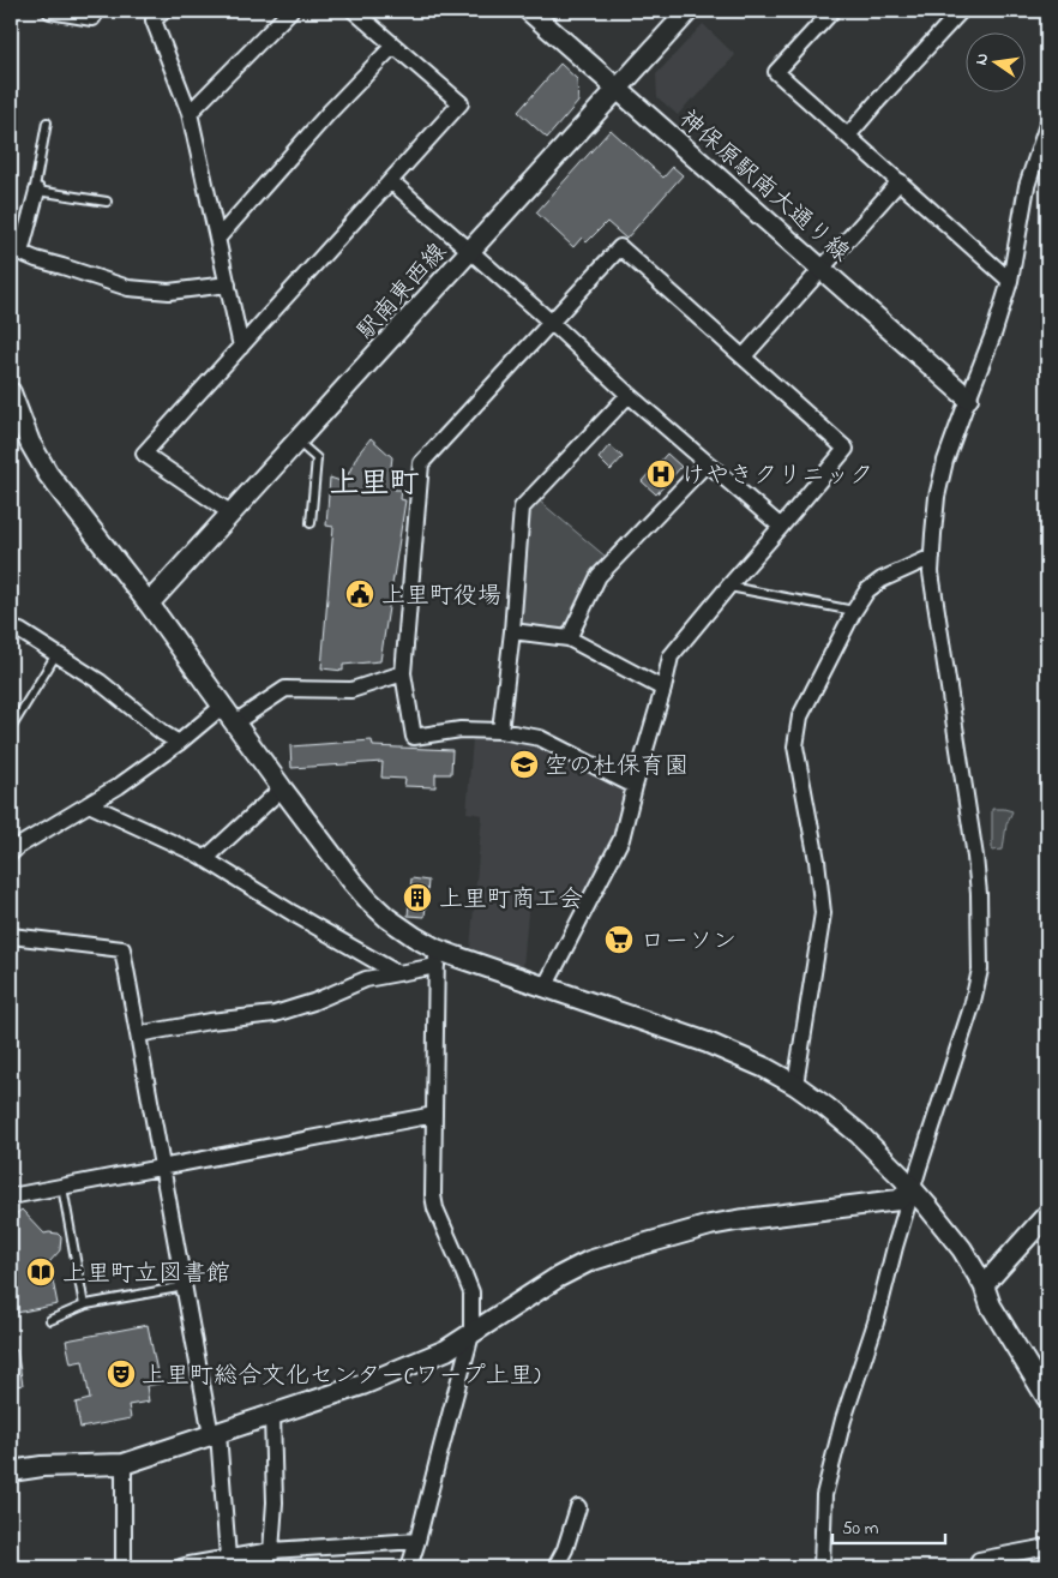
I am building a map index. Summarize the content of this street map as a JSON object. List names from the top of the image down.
{
  "streets": {
    "street": ["神保原駅南大通り線", "駅南東西線"]
  },
  "crossings": [
    ["神保原駅南大通り線", "駅南東西線"]
  ],
  "districts": ["上里町"],
  "places": {
    "hospital": ["けやきクリニック"],
    "public building": ["上里町役場"],
    "school or university": ["空の杜保育園"],
    "building": ["上里町商工会"],
    "supermarket": ["ローソン"],
    "library": ["上里町立図書館"],
    "theatre": ["上里町総合文化センター(ワープ上里)"]
  },
  "scale_bar": "50 m",
  "north": "left"
}
